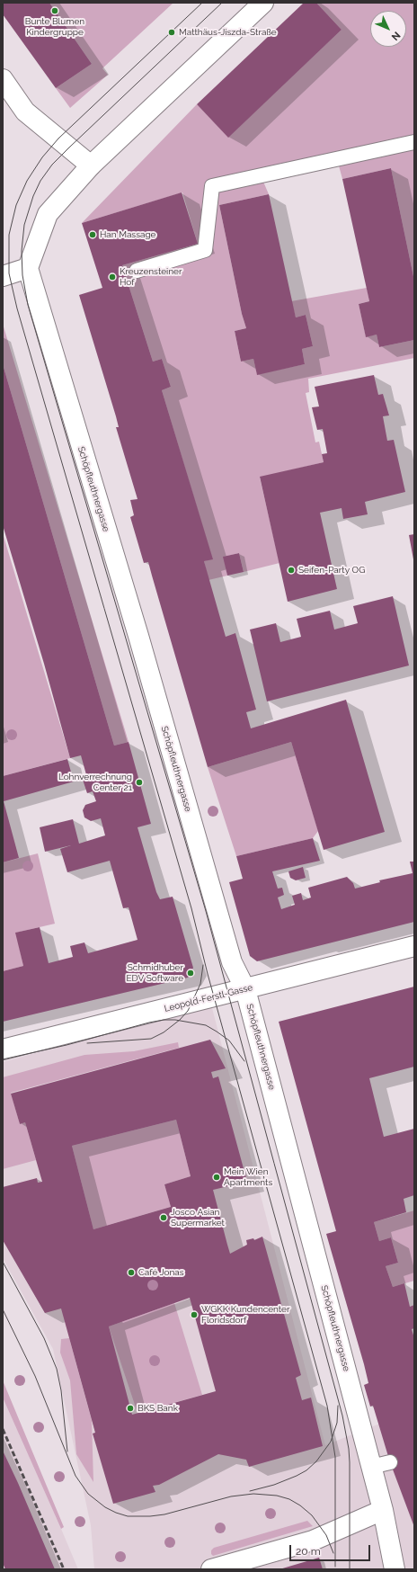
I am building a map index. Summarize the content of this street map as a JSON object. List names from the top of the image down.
{
  "streets": {
    "street": ["Schöpfleuthnergasse", "Leopold-Ferstl-Gasse"]
  },
  "crossings": [
    ["Schöpfleuthnergasse", "Leopold-Ferstl-Gasse"]
  ],
  "places": [
    "Bunte Blumen Kindergruppe",
    "Matthäus-Jiszda-Straße",
    "Han Massage",
    "Kreuzensteiner Hof",
    "Seifen-Party OG",
    "Lohnverrechnung Center 21",
    "Schmidhuber EDV Software",
    "Mein Wien Apartments",
    "Josco Asian Supermarket",
    "Café Jonas",
    "WGKK Kundencenter Floridsdorf",
    "BKS Bank"
  ],
  "scale_bar": "20 m",
  "north": "bottom right"
}
